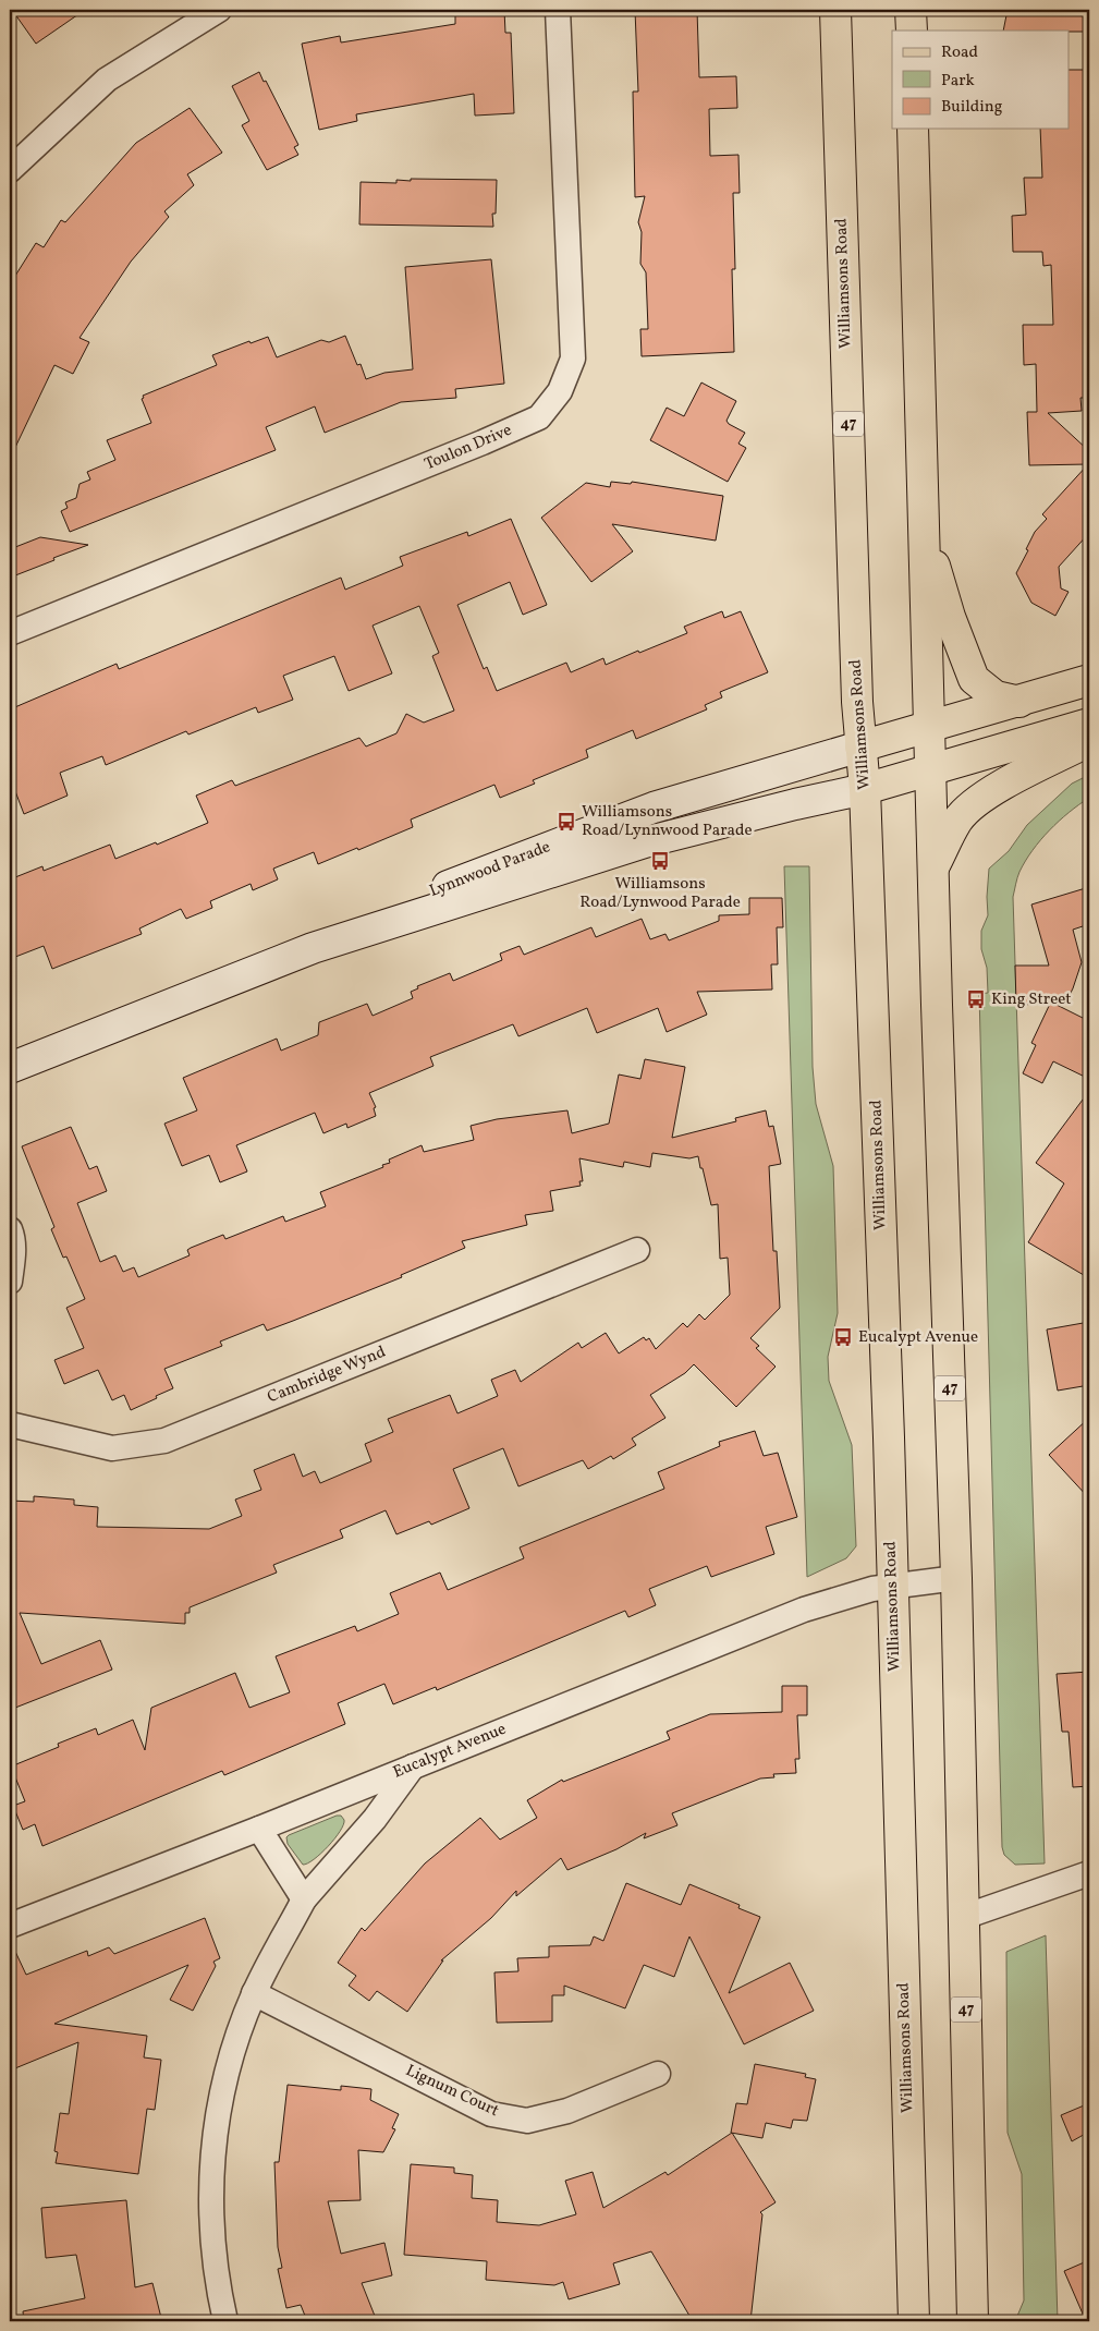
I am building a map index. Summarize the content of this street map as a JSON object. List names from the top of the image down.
{
  "streets": {
    "main road": ["Williamsons Road", "47", "Lynnwood Parade"],
    "street": [
      "Toulon Drive",
      "Cambridge Wynd",
      "Eucalypt Avenue",
      "Lignum Court"
    ]
  },
  "crossings": [
    ["Williamsons Road", "Lynnwood Parade"],
    ["Williamsons Road", "Eucalypt Avenue"],
    ["47", "Eucalypt Avenue"]
  ],
  "places": {
    "bus stop": [
      "Williamsons Road/Lynnwood Parade",
      "Williamsons Road/Lynwood Parade",
      "King Street",
      "Eucalypt Avenue"
    ]
  },
  "legend": ["Road", "Park", "Building"]
}
